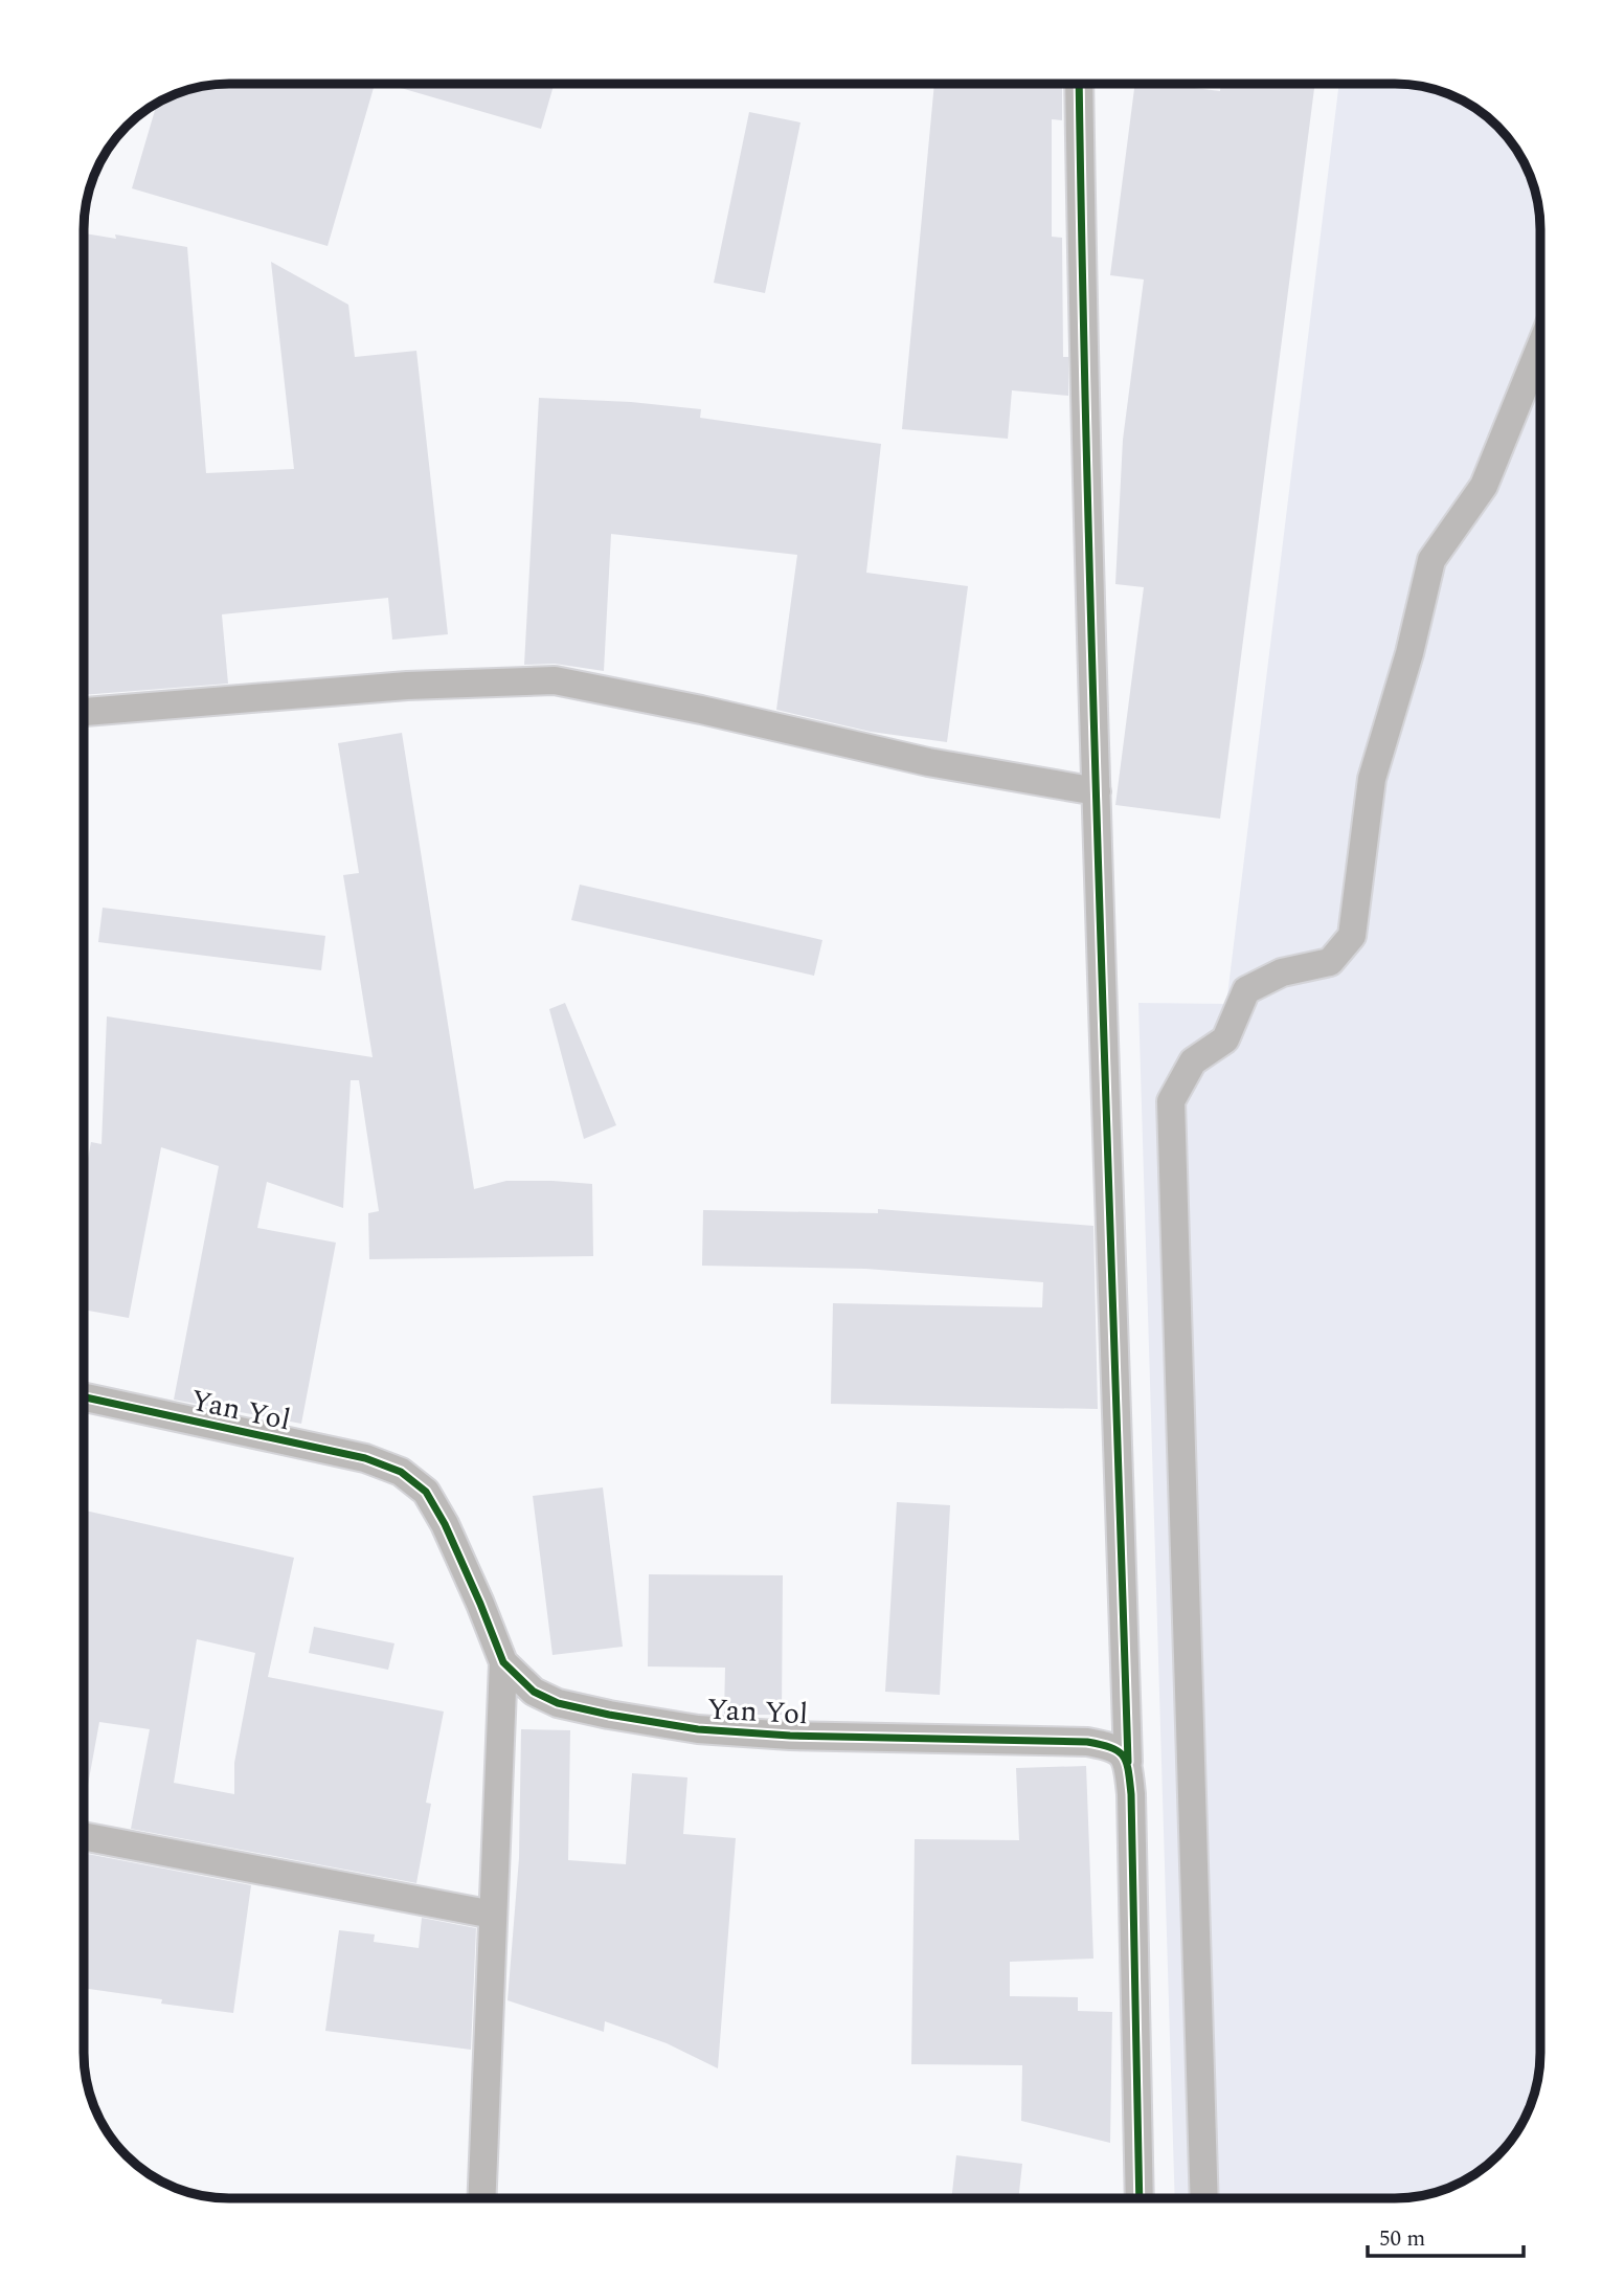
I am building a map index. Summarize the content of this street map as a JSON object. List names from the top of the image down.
{
  "streets": {
    "street": ["Yan Yol"]
  },
  "scale_bar": "50 m"
}
